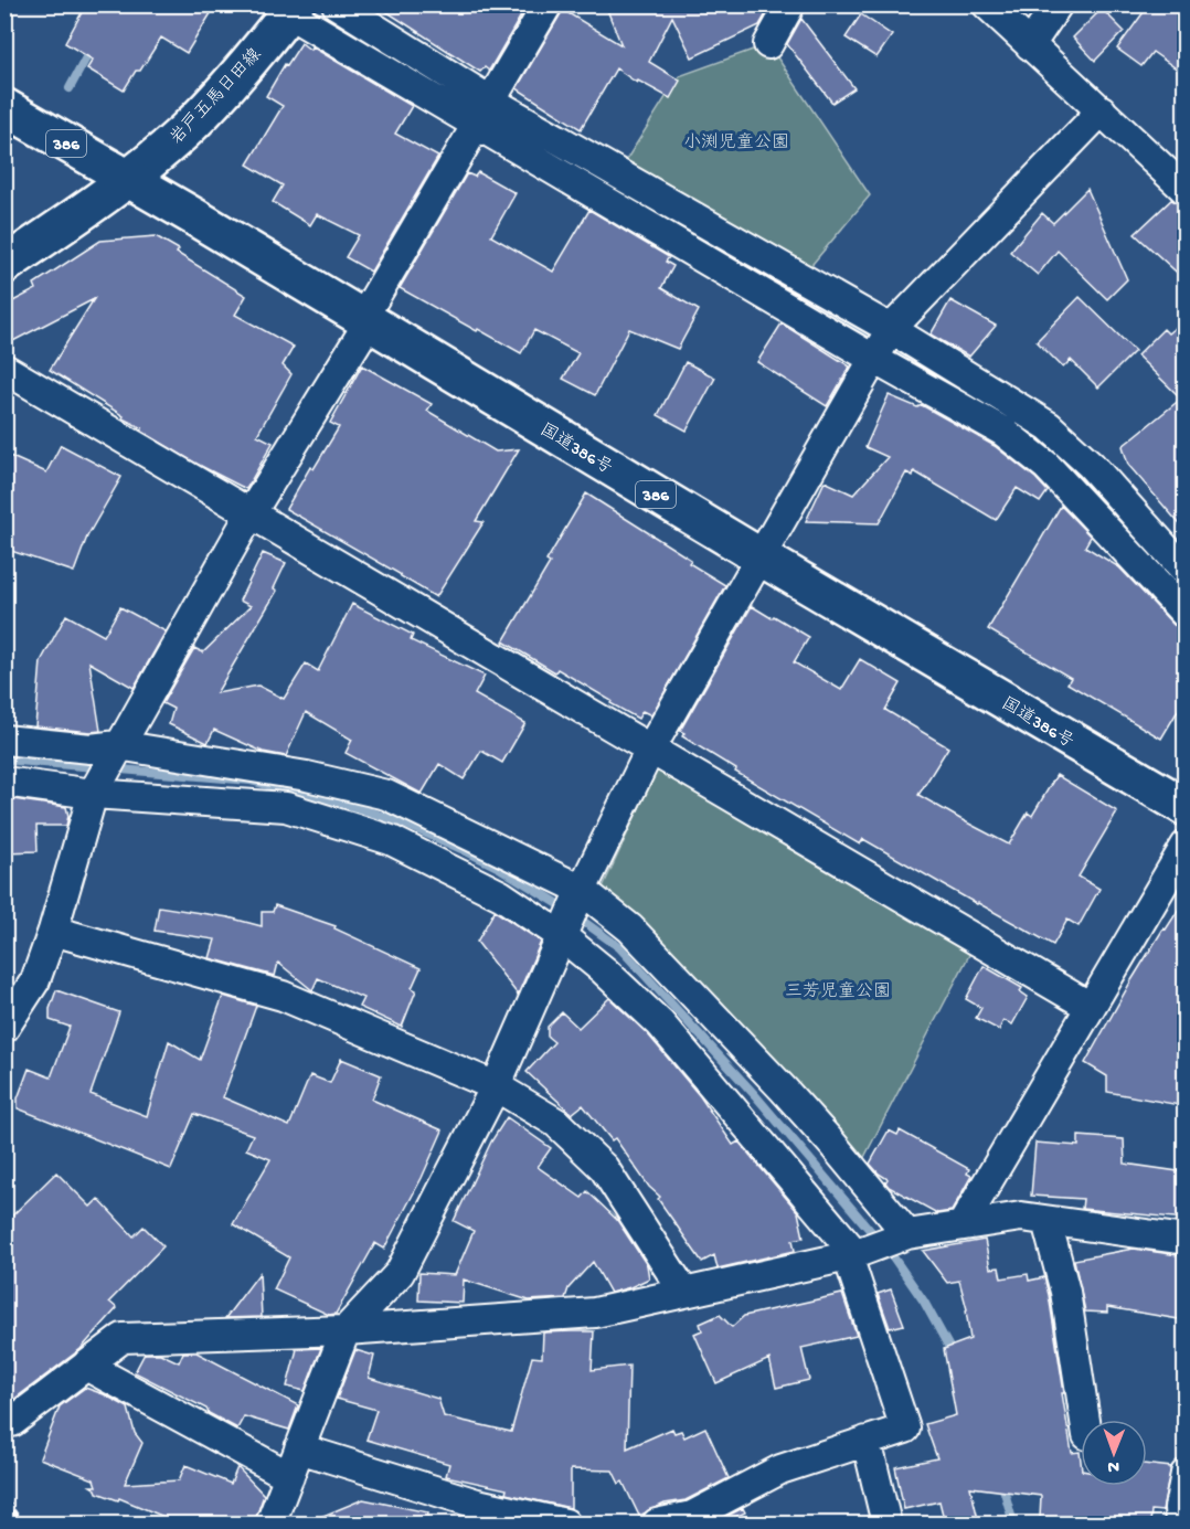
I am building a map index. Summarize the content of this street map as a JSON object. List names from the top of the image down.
{
  "streets": {
    "main road": ["岩戸五馬日田線", "386", "国道386号"]
  },
  "crossings": [
    ["岩戸五馬日田線", "国道386号"]
  ],
  "parks": ["小渕児童公園", "三芳児童公園"],
  "north": "bottom"
}
